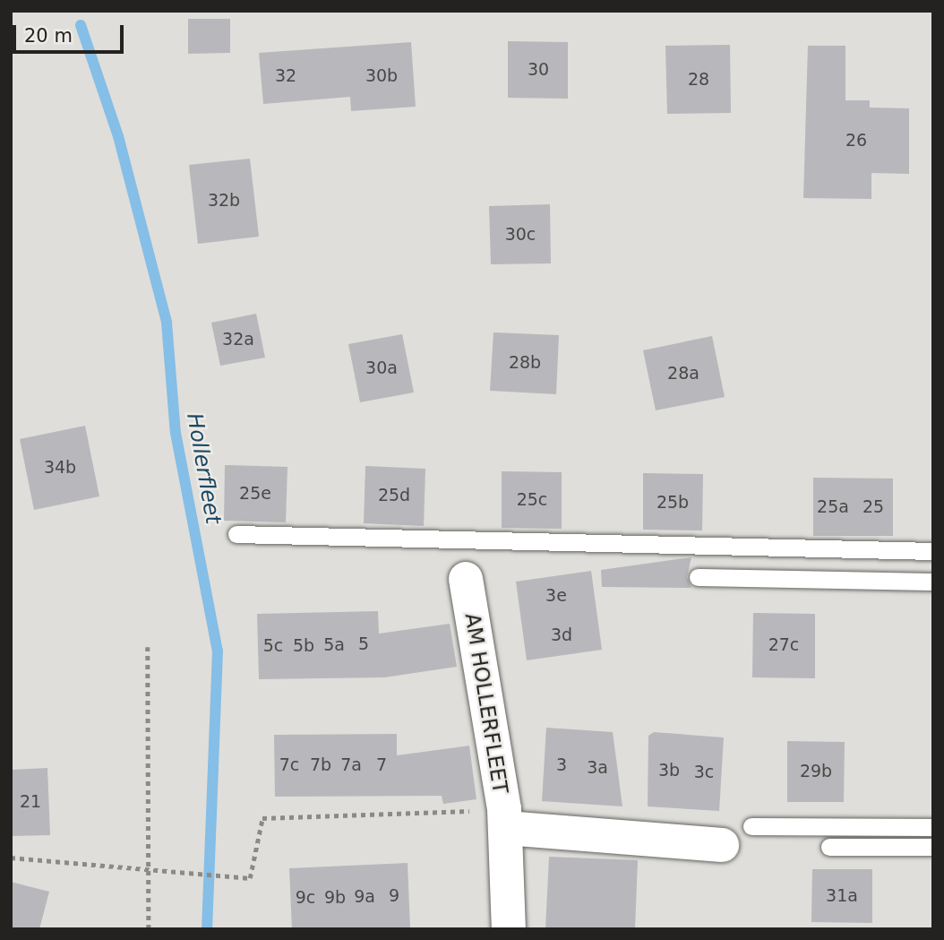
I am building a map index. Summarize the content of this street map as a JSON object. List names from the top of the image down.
{
  "streets": {
    "street": ["AM HOLLERFLEET"]
  },
  "water": ["Hollerfleet"],
  "house_numbers": [
    "30",
    "32",
    "30b",
    "28",
    "26",
    "32b",
    "30c",
    "32a",
    "28b",
    "30a",
    "28a",
    "34b",
    "25e",
    "25d",
    "25c",
    "25b",
    "25a",
    "25",
    "3e",
    "3d",
    "5",
    "5a",
    "27c",
    "5c",
    "5b",
    "7c",
    "7b",
    "7a",
    "7",
    "3",
    "3a",
    "3b",
    "29b",
    "3c",
    "21",
    "9",
    "31a",
    "9a",
    "9c",
    "9b"
  ],
  "scale_bar": "20 m"
}
